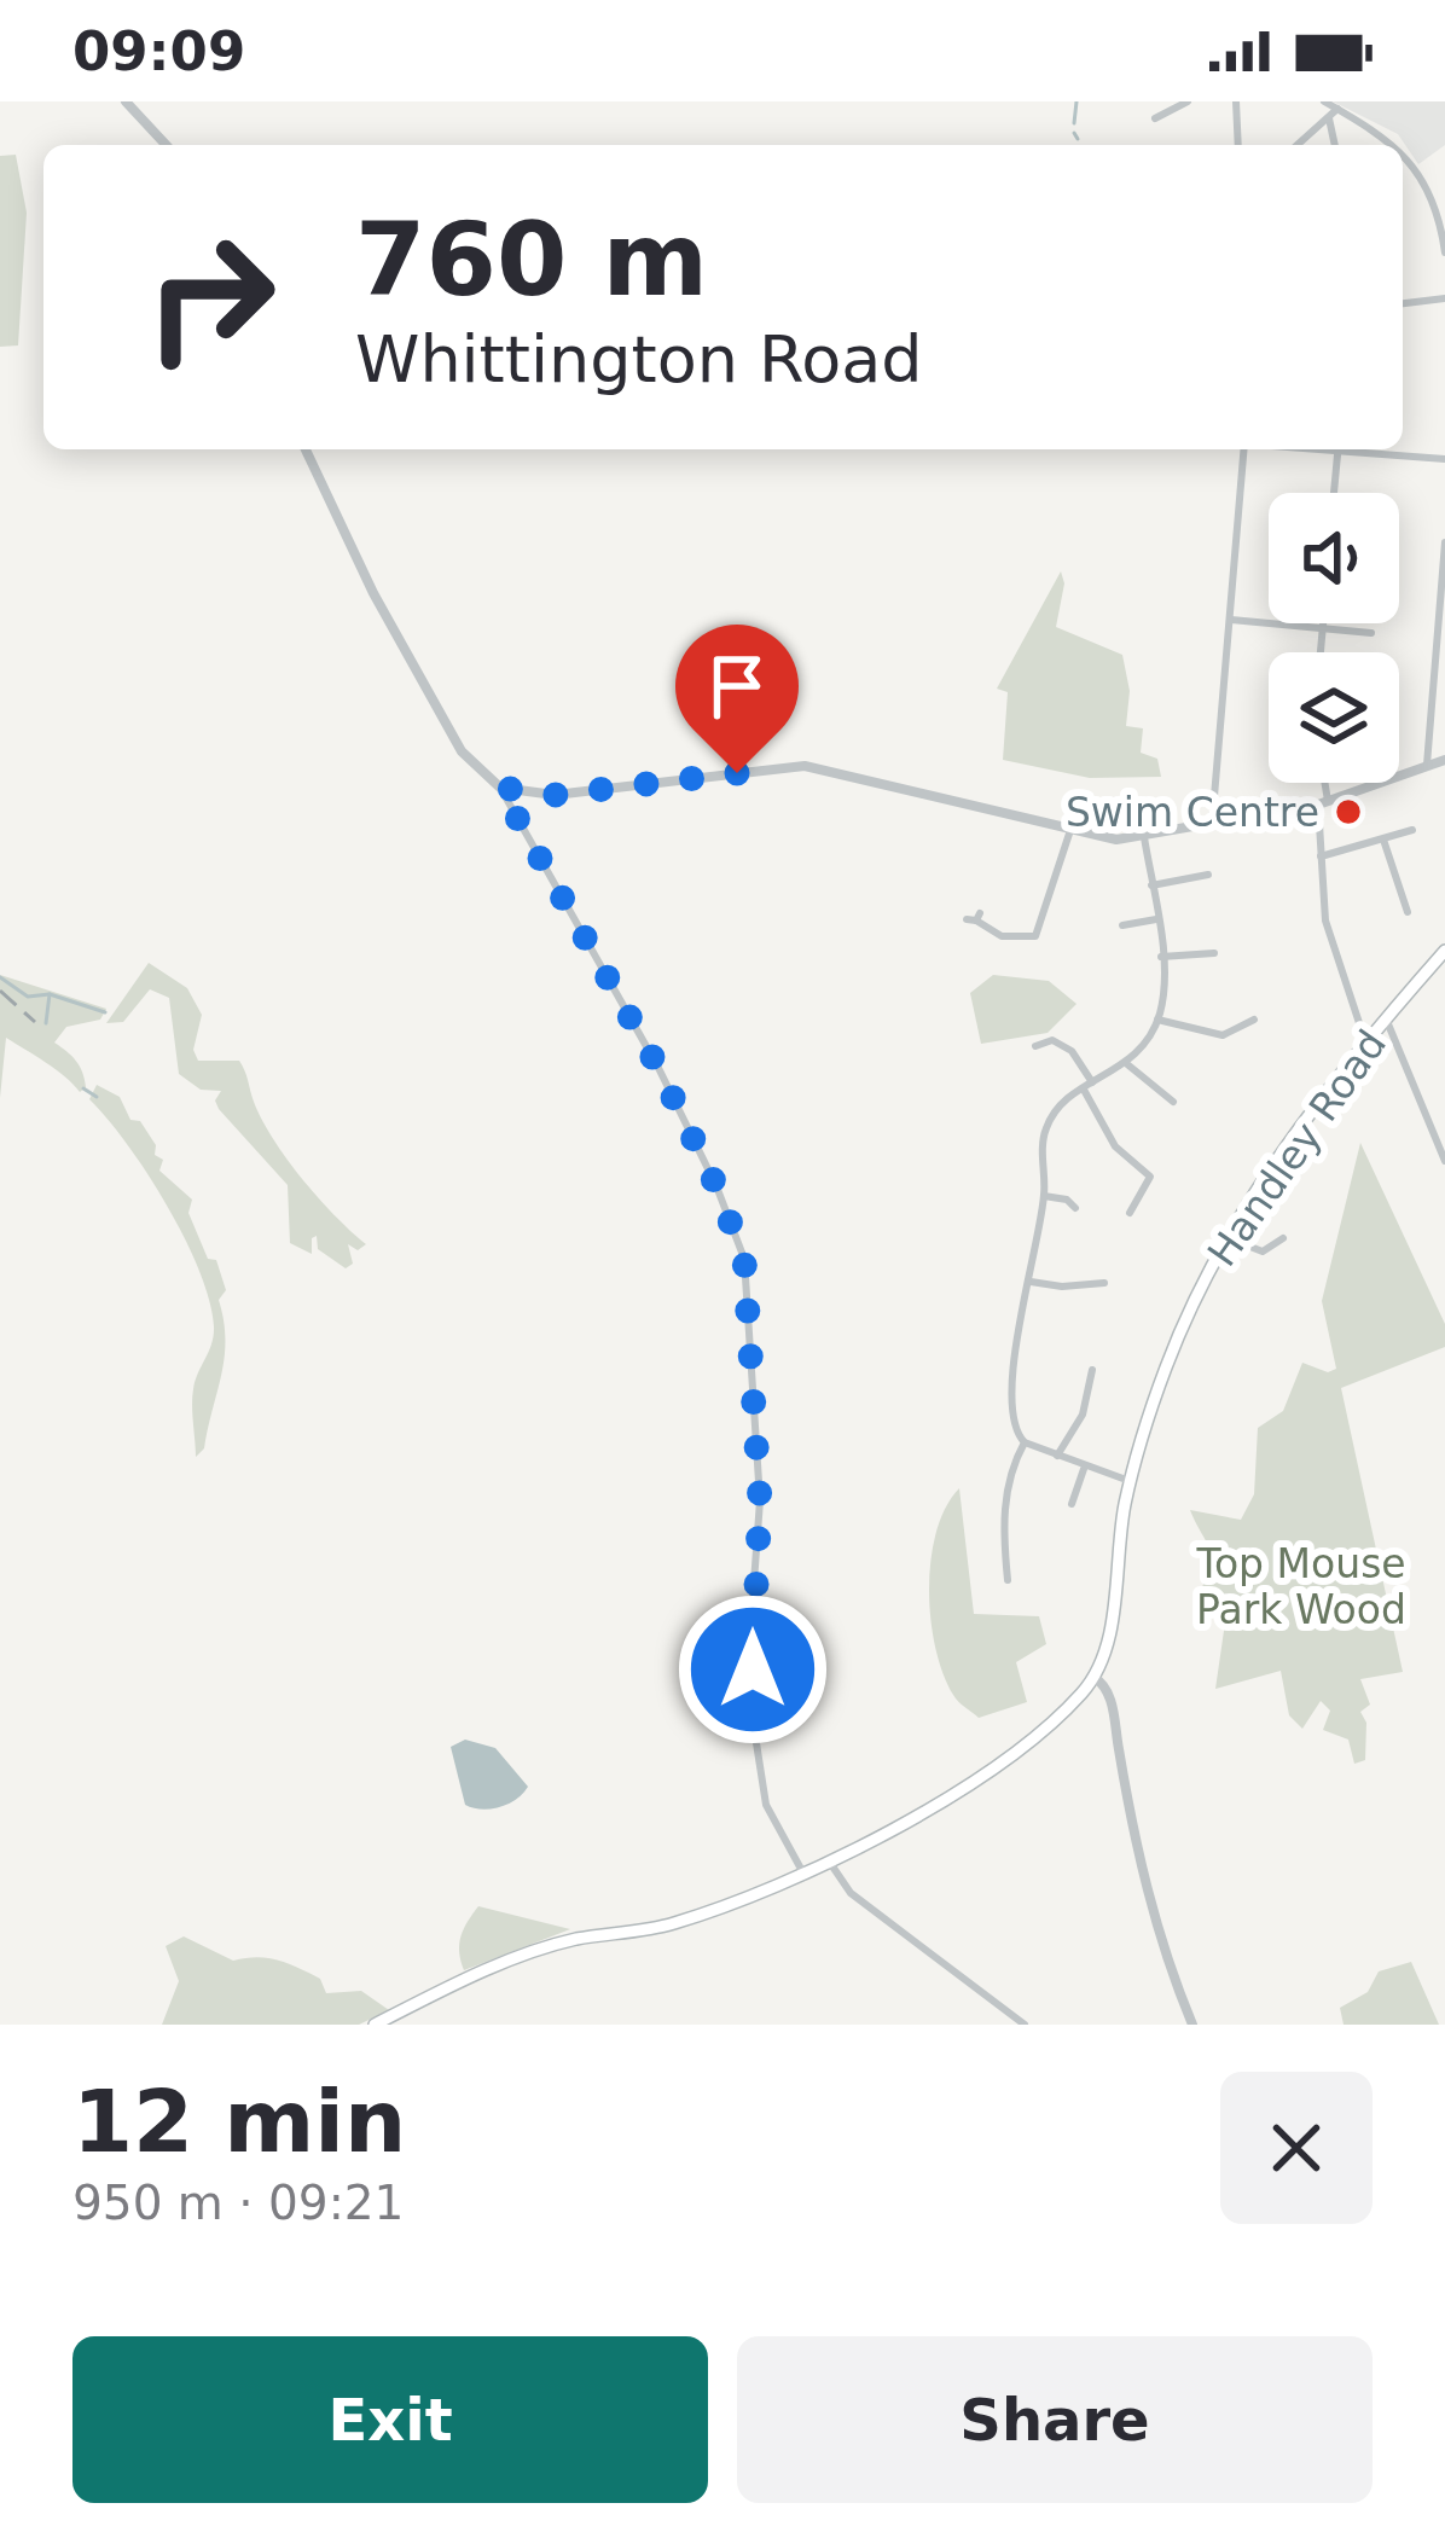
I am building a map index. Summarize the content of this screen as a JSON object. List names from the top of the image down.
{
  "streets": {
    "main road": ["Handley Road"]
  },
  "parks": ["Top Mouse Park Wood"],
  "places": ["Swim Centre"],
  "page": {
    "status": "09:09",
    "turn": ["760 m", "Whittington Road"],
    "heading": ["12 min", "950 m · 09:21"],
    "buttons": ["Exit", "Share"]
  }
}
